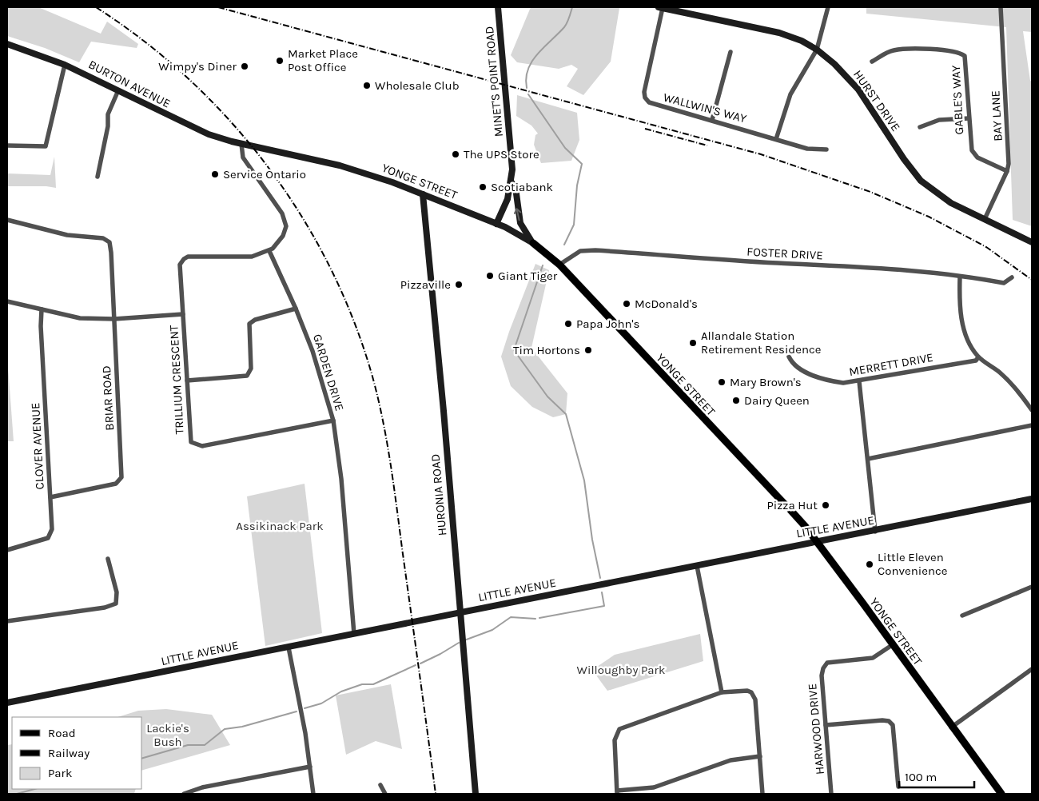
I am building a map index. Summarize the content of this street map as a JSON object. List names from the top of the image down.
{
  "streets": {
    "main road": ["YONGE STREET"],
    "street": [
      "MINET'S POINT ROAD",
      "BURTON AVENUE",
      "GABLE'S WAY",
      "HURST DRIVE",
      "WALLWIN'S WAY",
      "BAY LANE",
      "FOSTER DRIVE",
      "MERRETT DRIVE",
      "GARDEN DRIVE",
      "TRILLIUM CRESCENT",
      "BRIAR ROAD",
      "CLOVER AVENUE",
      "HURONIA ROAD",
      "LITTLE AVENUE",
      "HARWOOD DRIVE"
    ]
  },
  "crossings": [
    ["MINET'S POINT ROAD", "YONGE STREET"],
    ["BURTON AVENUE", "YONGE STREET"],
    ["GABLE'S WAY", "BAY LANE"],
    ["HURST DRIVE", "WALLWIN'S WAY"],
    ["HURST DRIVE", "BAY LANE"],
    ["YONGE STREET", "FOSTER DRIVE"],
    ["YONGE STREET", "HURONIA ROAD"],
    ["YONGE STREET", "LITTLE AVENUE"],
    ["YONGE STREET", "HARWOOD DRIVE"],
    ["GARDEN DRIVE", "TRILLIUM CRESCENT"],
    ["GARDEN DRIVE", "LITTLE AVENUE"],
    ["BRIAR ROAD", "CLOVER AVENUE"],
    ["HURONIA ROAD", "LITTLE AVENUE"]
  ],
  "parks": ["Assikinack Park", "Willoughby Park", "Lackie's Bush"],
  "places": [
    "Market Place Post Office",
    "Wimpy's Diner",
    "Wholesale Club",
    "The UPS Store",
    "Service Ontario",
    "Scotiabank",
    "Giant Tiger",
    "Pizzaville",
    "McDonald's",
    "Papa John's",
    "Allandale Station Retirement Residence",
    "Tim Hortons",
    "Mary Brown's",
    "Dairy Queen",
    "Pizza Hut",
    "Little Eleven Convenience"
  ],
  "legend": ["Road", "Railway", "Park"],
  "scale_bar": "100 m"
}
